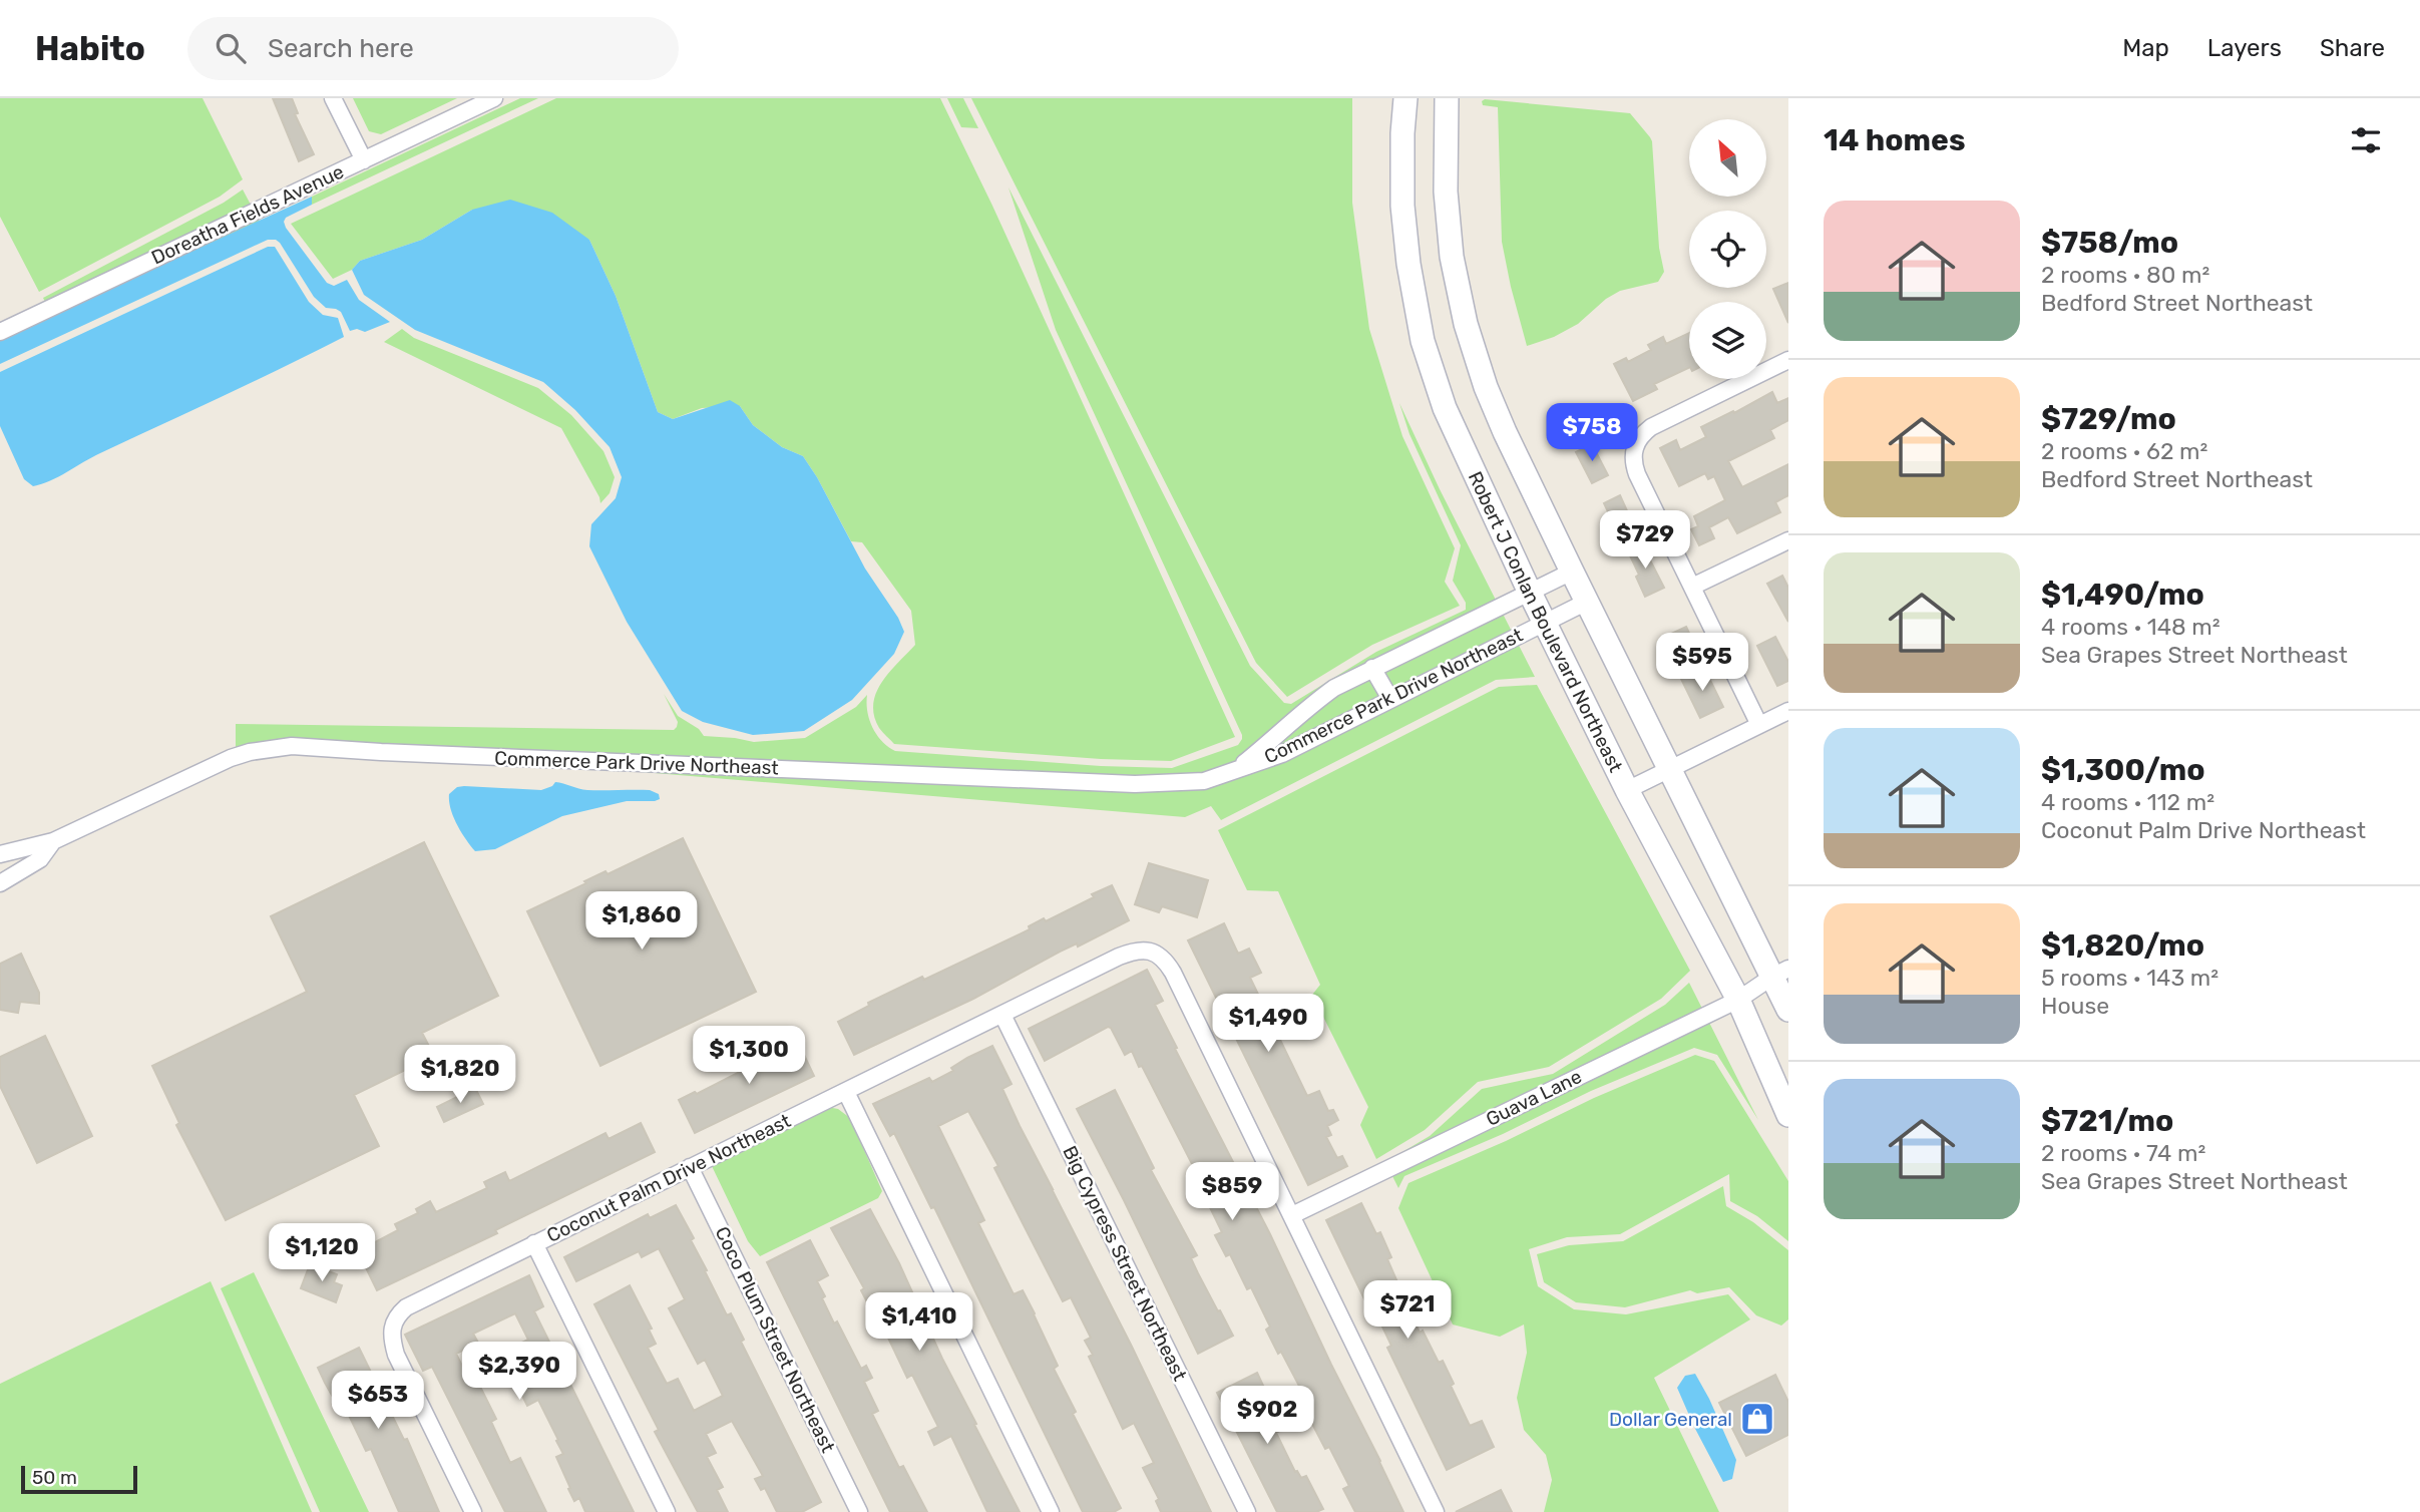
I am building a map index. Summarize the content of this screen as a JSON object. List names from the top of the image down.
{
  "streets": {
    "main road": ["Robert J Conlan Boulevard Northeast"],
    "street": [
      "Doreatha Fields Avenue",
      "Commerce Park Drive Northeast",
      "Guava Lane",
      "Coconut Palm Drive Northeast",
      "Big Cypress Street Northeast",
      "Coco Plum Street Northeast"
    ]
  },
  "crossings": [
    ["Robert J Conlan Boulevard Northeast", "Commerce Park Drive Northeast"],
    ["Robert J Conlan Boulevard Northeast", "Guava Lane"],
    ["Guava Lane", "Coconut Palm Drive Northeast"],
    ["Coconut Palm Drive Northeast", "Big Cypress Street Northeast"],
    ["Coconut Palm Drive Northeast", "Coco Plum Street Northeast"]
  ],
  "places": {
    "shop": ["Dollar General"]
  },
  "scale_bar": "50 m",
  "north": "top left",
  "page": {
    "header": "Habito",
    "search": "Search here",
    "nav": ["Map", "Layers", "Share"],
    "heading": "14 homes",
    "list": [
      {
        "name": "$758/mo",
        "note": "2 rooms · 80 m² · Bedford Street Northeast"
      },
      {
        "name": "$729/mo",
        "note": "2 rooms · 62 m² · Bedford Street Northeast"
      },
      {
        "name": "$1,490/mo",
        "note": "4 rooms · 148 m² · Sea Grapes Street Northeast"
      },
      {
        "name": "$1,300/mo",
        "note": "4 rooms · 112 m² · Coconut Palm Drive Northeast"
      },
      {
        "name": "$1,820/mo",
        "note": "5 rooms · 143 m² · House"
      },
      {
        "name": "$721/mo",
        "note": "2 rooms · 74 m² · Sea Grapes Street Northeast"
      }
    ],
    "price": [
      "$758",
      "$729",
      "$595",
      "$1,860",
      "$1,490",
      "$1,300",
      "$1,820",
      "$859",
      "$1,120",
      "$721",
      "$1,410",
      "$2,390",
      "$653",
      "$902"
    ],
    "scale": "50 m"
  }
}
